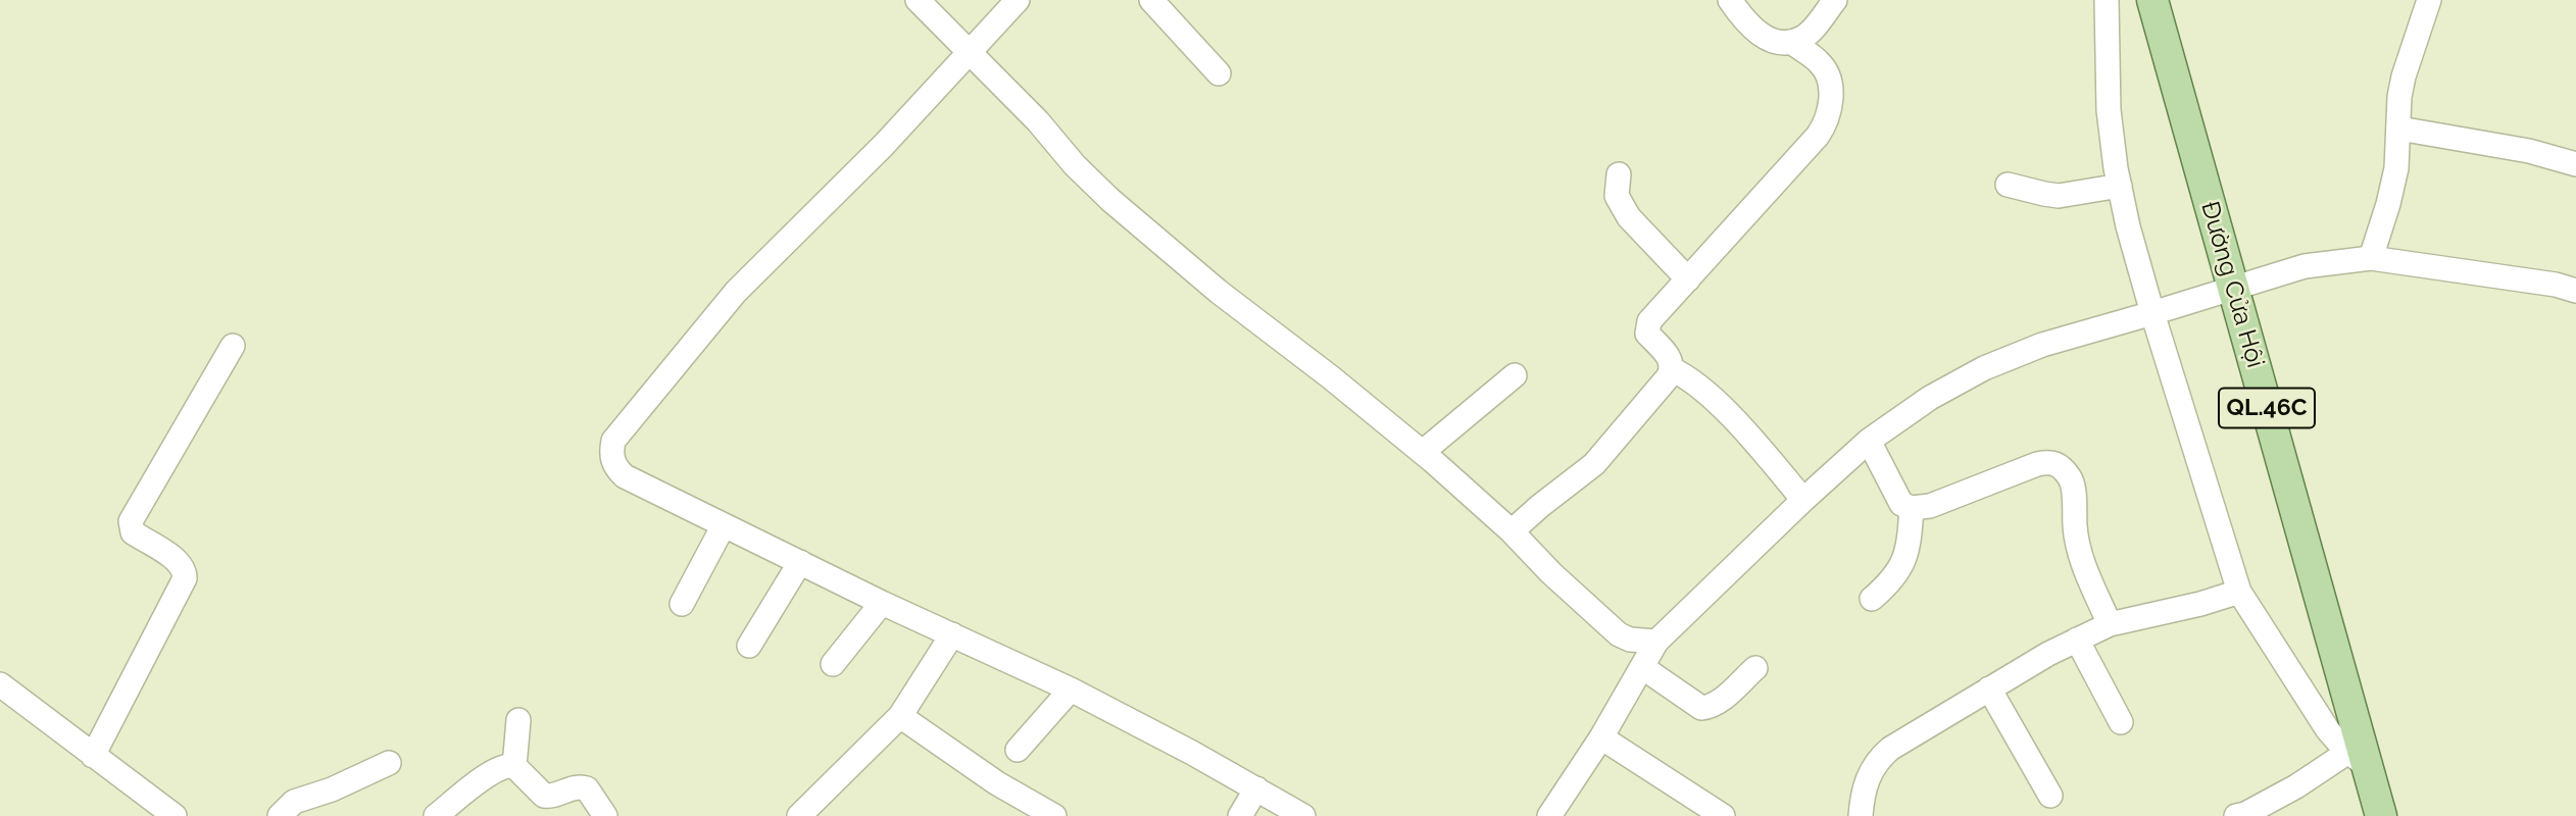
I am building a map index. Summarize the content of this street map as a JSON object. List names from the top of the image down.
{
  "streets": {
    "main road": ["Đường Cửa Hội", "QL.46C"]
  }
}
